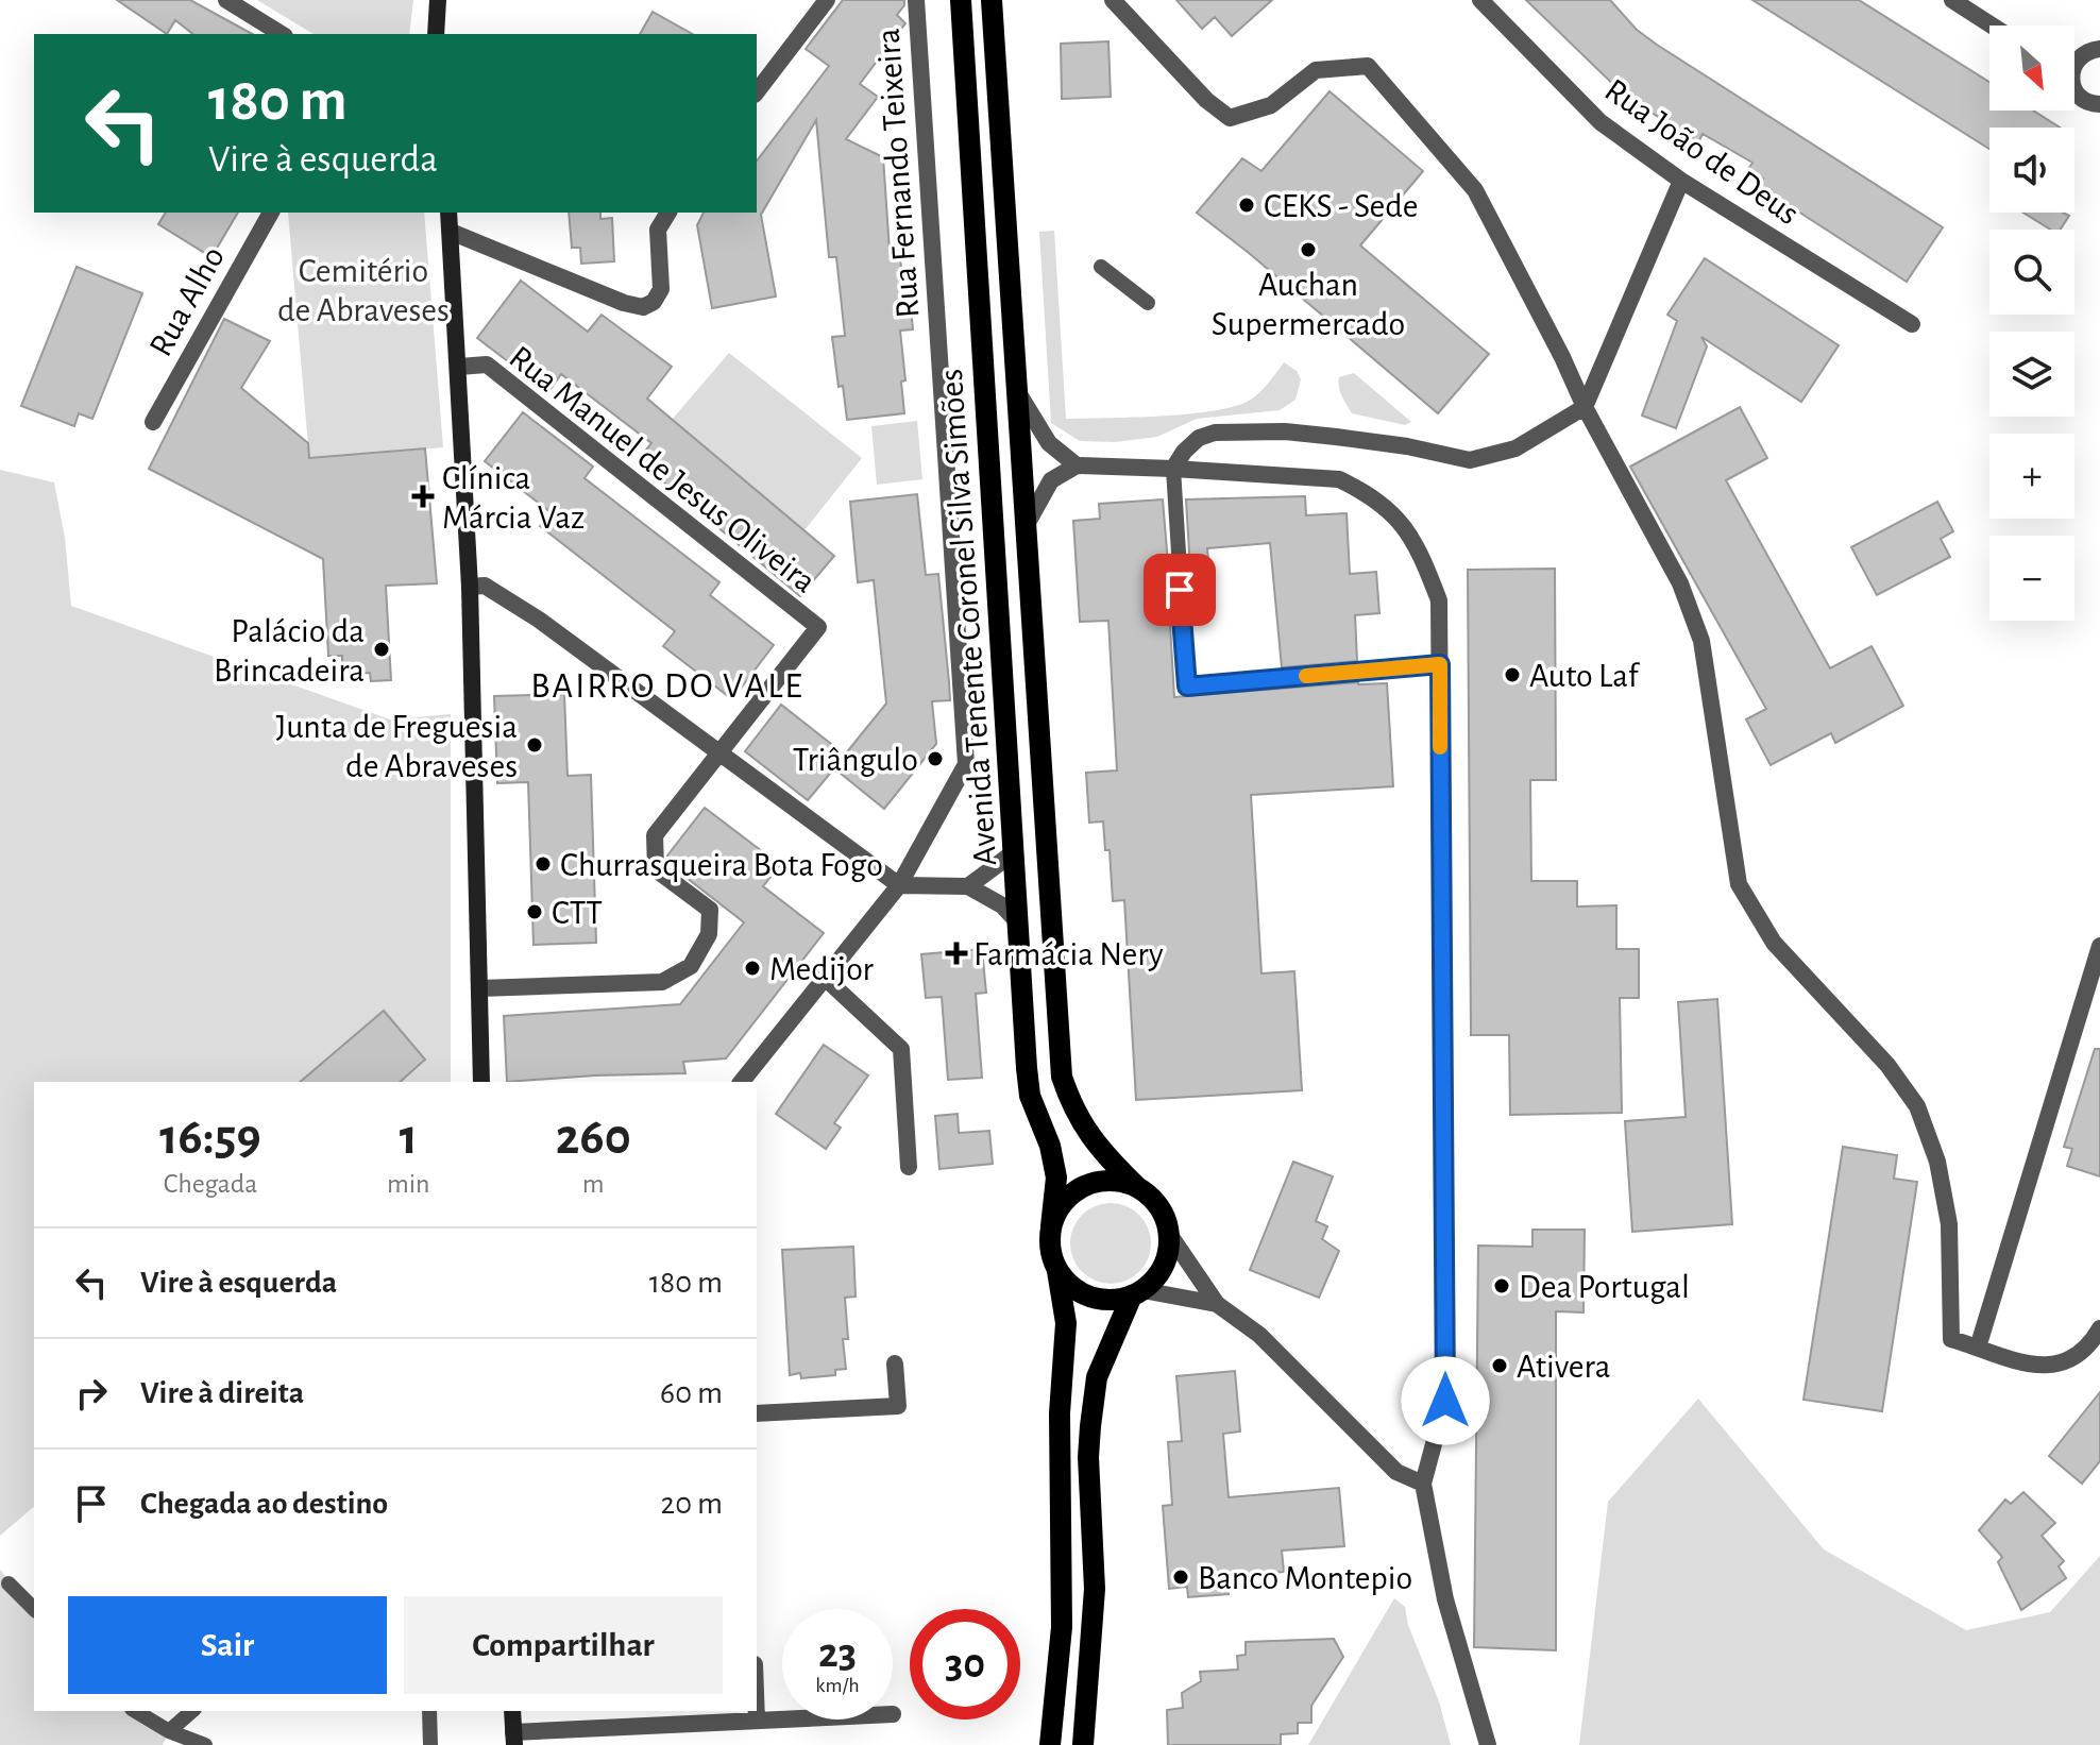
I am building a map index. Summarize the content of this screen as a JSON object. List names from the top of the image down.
{
  "streets": {
    "main road": ["Avenida Tenente Coronel Silva Simões"],
    "street": [
      "Rua João de Deus",
      "Rua Fernando Teixeira",
      "Rua Alho",
      "Rua Manuel de Jesus Oliveira"
    ]
  },
  "districts": ["BAIRRO DO VALE"],
  "parks": ["Cemitério de Abraveses"],
  "places": {
    "other": [
      "CEKS - Sede",
      "Auchan Supermercado",
      "Palácio da Brincadeira",
      "Auto Laf",
      "Junta de Freguesia de Abraveses",
      "Triângulo",
      "Churrasqueira Bota Fogo",
      "CTT",
      "Medijor",
      "Dea Portugal",
      "Ativera",
      "Banco Montepio"
    ],
    "health": ["Clínica Márcia Vaz", "Farmácia Nery"]
  },
  "north": "bottom right",
  "page": {
    "map_buttons": ["+", "−"],
    "turn": ["180 m", "Vire à esquerda"],
    "eta": [
      "16:59",
      "Chegada",
      "1",
      "min",
      "260",
      "m"
    ],
    "list": [
      {
        "name": "Vire à esquerda",
        "value": "180 m"
      },
      {
        "name": "Vire à direita",
        "value": "60 m"
      },
      {
        "name": "Chegada ao destino",
        "value": "20 m"
      }
    ],
    "buttons": ["Sair", "Compartilhar"],
    "speed": "23 km/h",
    "limit": "30"
  }
}
